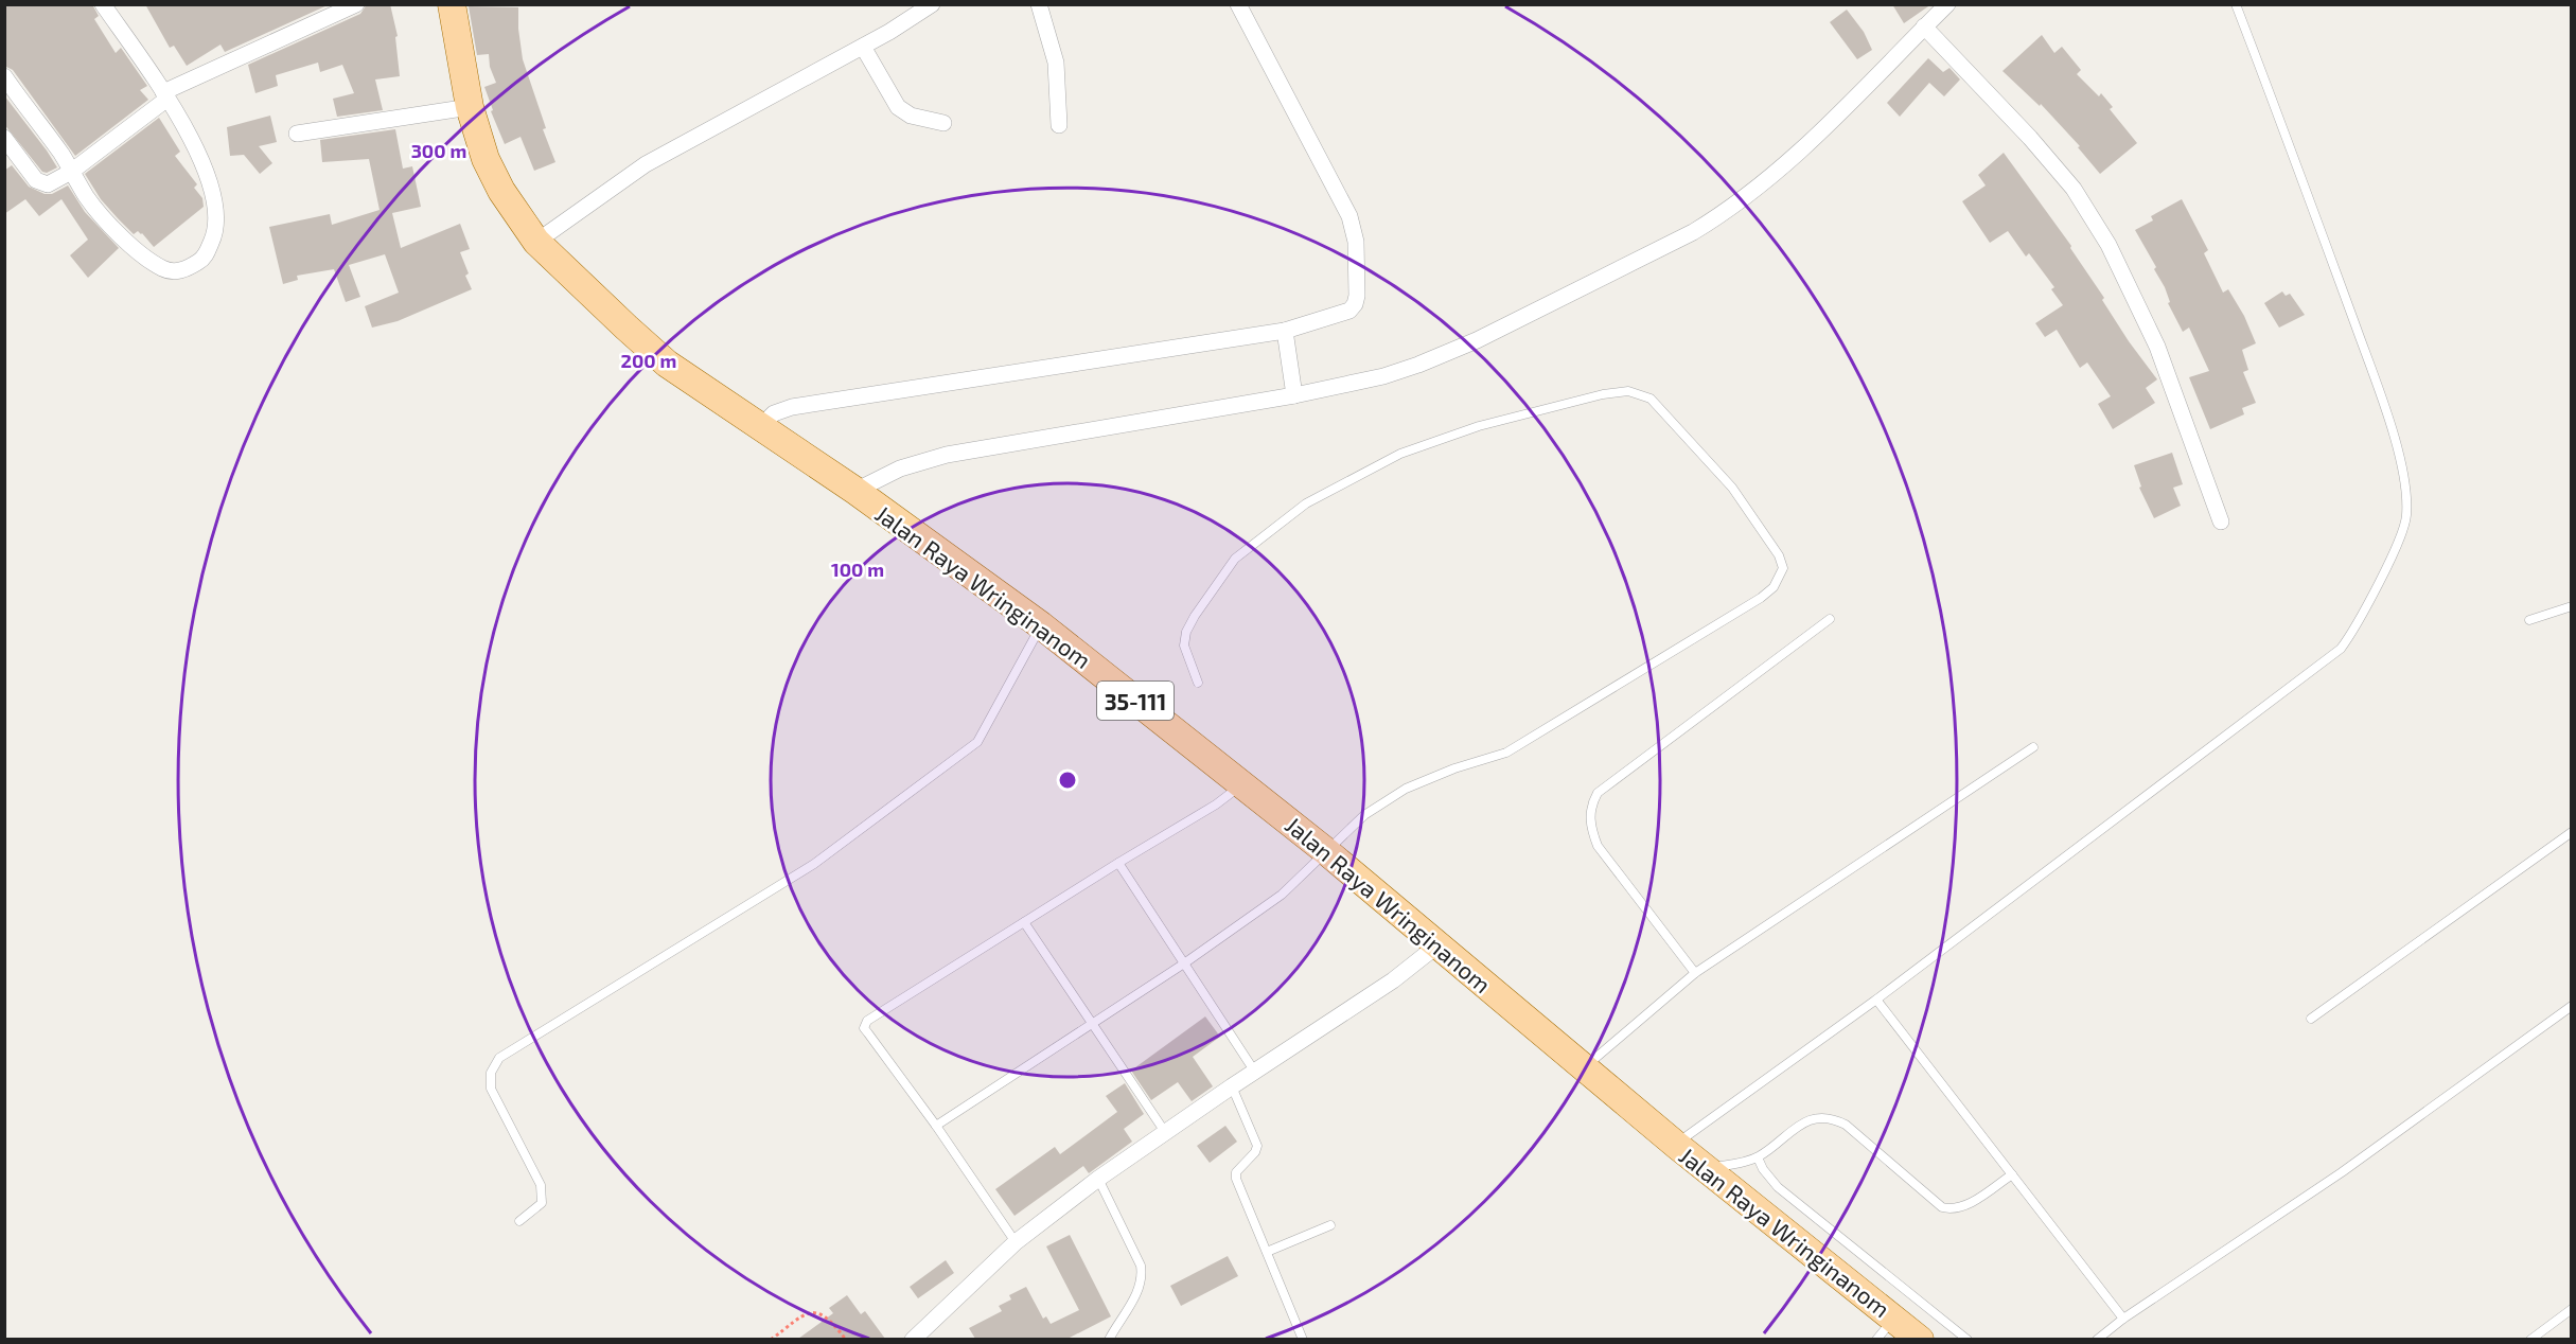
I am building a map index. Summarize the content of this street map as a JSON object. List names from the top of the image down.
{
  "streets": {
    "main road": ["Jalan Raya Wringinanom", "35-111"]
  },
  "rings": ["300 m", "200 m", "100 m"]
}
